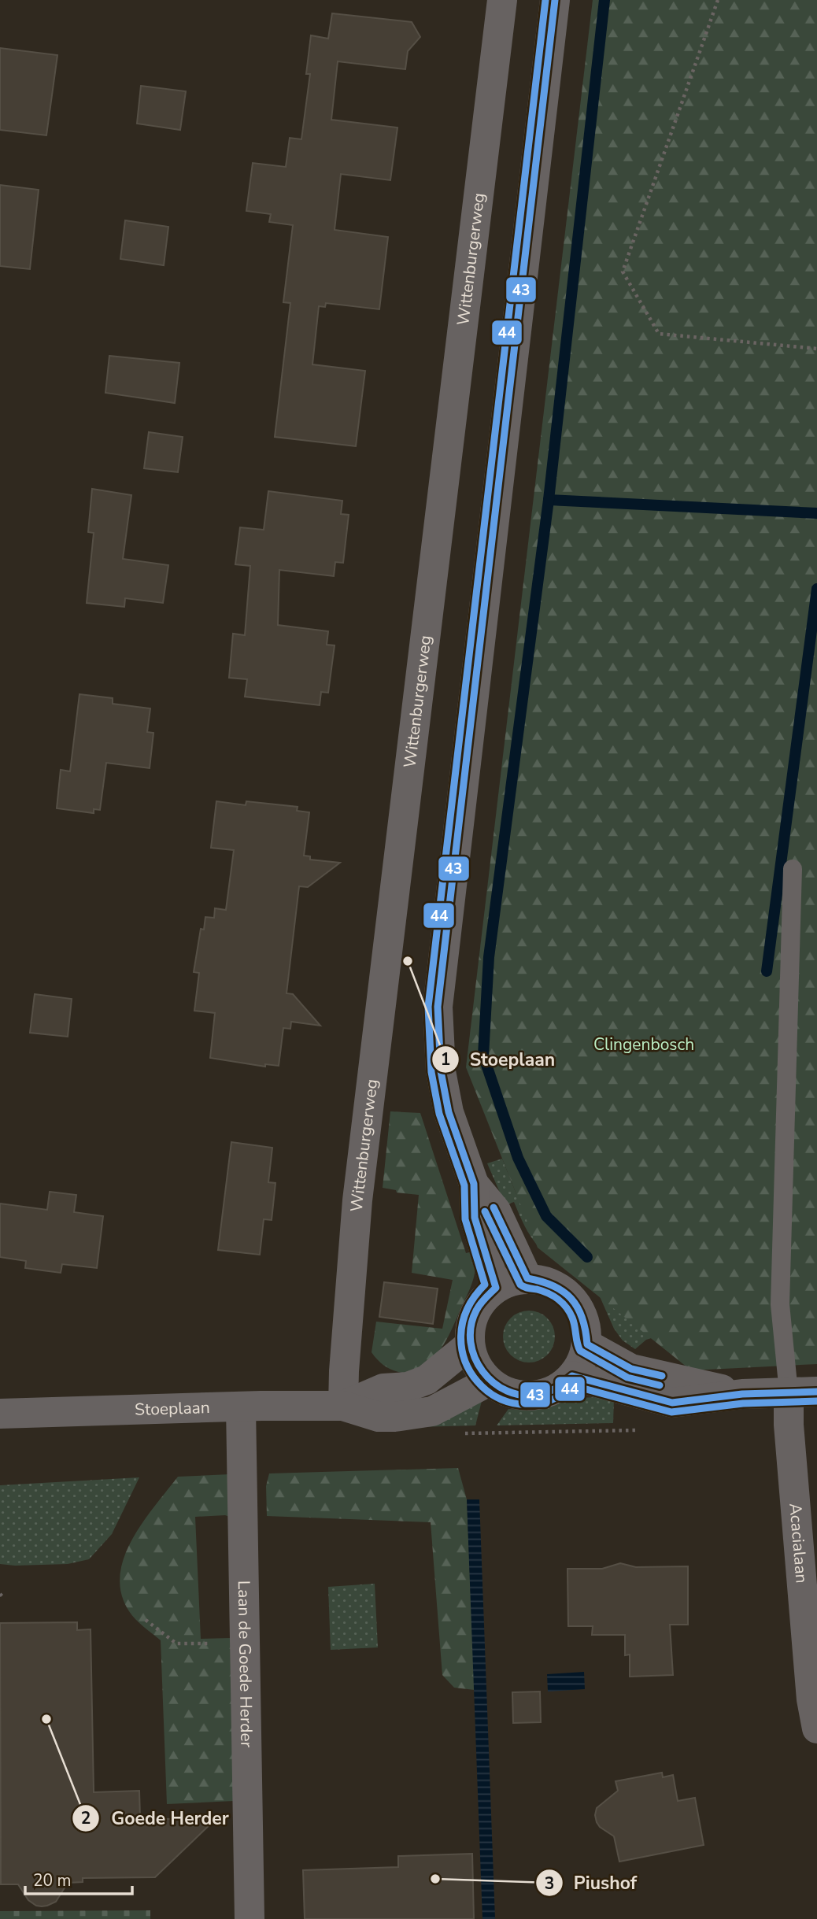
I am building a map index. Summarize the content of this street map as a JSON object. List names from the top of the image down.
{
  "streets": {
    "street": [
      "Wittenburgerweg",
      "Stoeplaan",
      "Acacialaan",
      "Laan de Goede Herder"
    ]
  },
  "crossings": [
    ["Wittenburgerweg", "Stoeplaan"],
    ["Stoeplaan", "Laan de Goede Herder"]
  ],
  "parks": ["Clingenbosch"],
  "places": ["Stoeplaan", "Goede Herder", "Piushof"],
  "lines": ["transit line 43", "transit line 44"],
  "scale_bar": "20 m"
}
